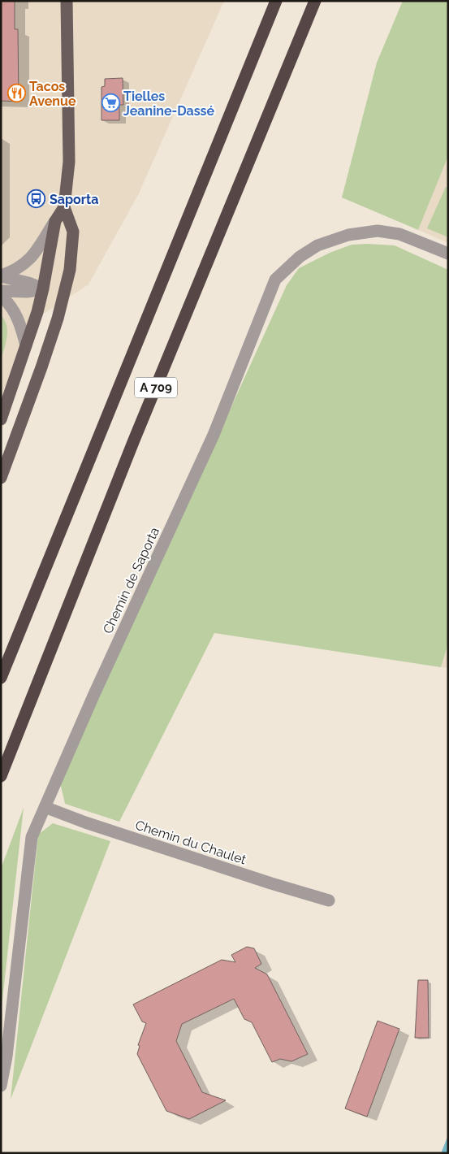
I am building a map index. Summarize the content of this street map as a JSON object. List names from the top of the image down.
{
  "streets": {
    "highway": ["A 709"],
    "street": ["Chemin de Saporta", "Chemin du Chaulet"]
  },
  "crossings": [
    ["Chemin de Saporta", "Chemin du Chaulet"]
  ],
  "places": {
    "restaurant": ["Tacos Avenue"],
    "supermarket": ["Tielles Jeanine-Dassé"],
    "bus stop": ["Saporta"]
  }
}
